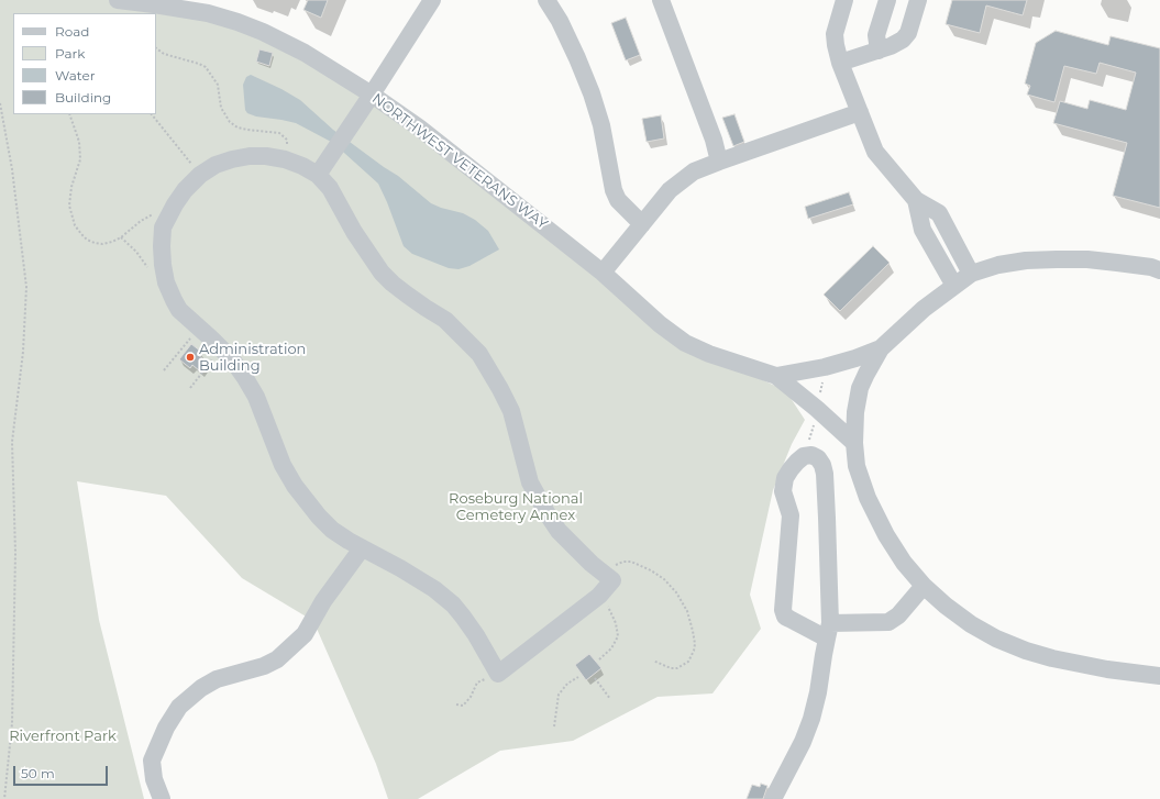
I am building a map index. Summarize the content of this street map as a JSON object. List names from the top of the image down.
{
  "streets": {
    "street": ["NORTHWEST VETERANS WAY"]
  },
  "parks": ["Roseburg National Cemetery Annex", "Riverfront Park"],
  "places": ["Administration Building"],
  "legend": [
    "Road",
    "Park",
    "Water",
    "Building"
  ],
  "scale_bar": "50 m"
}
